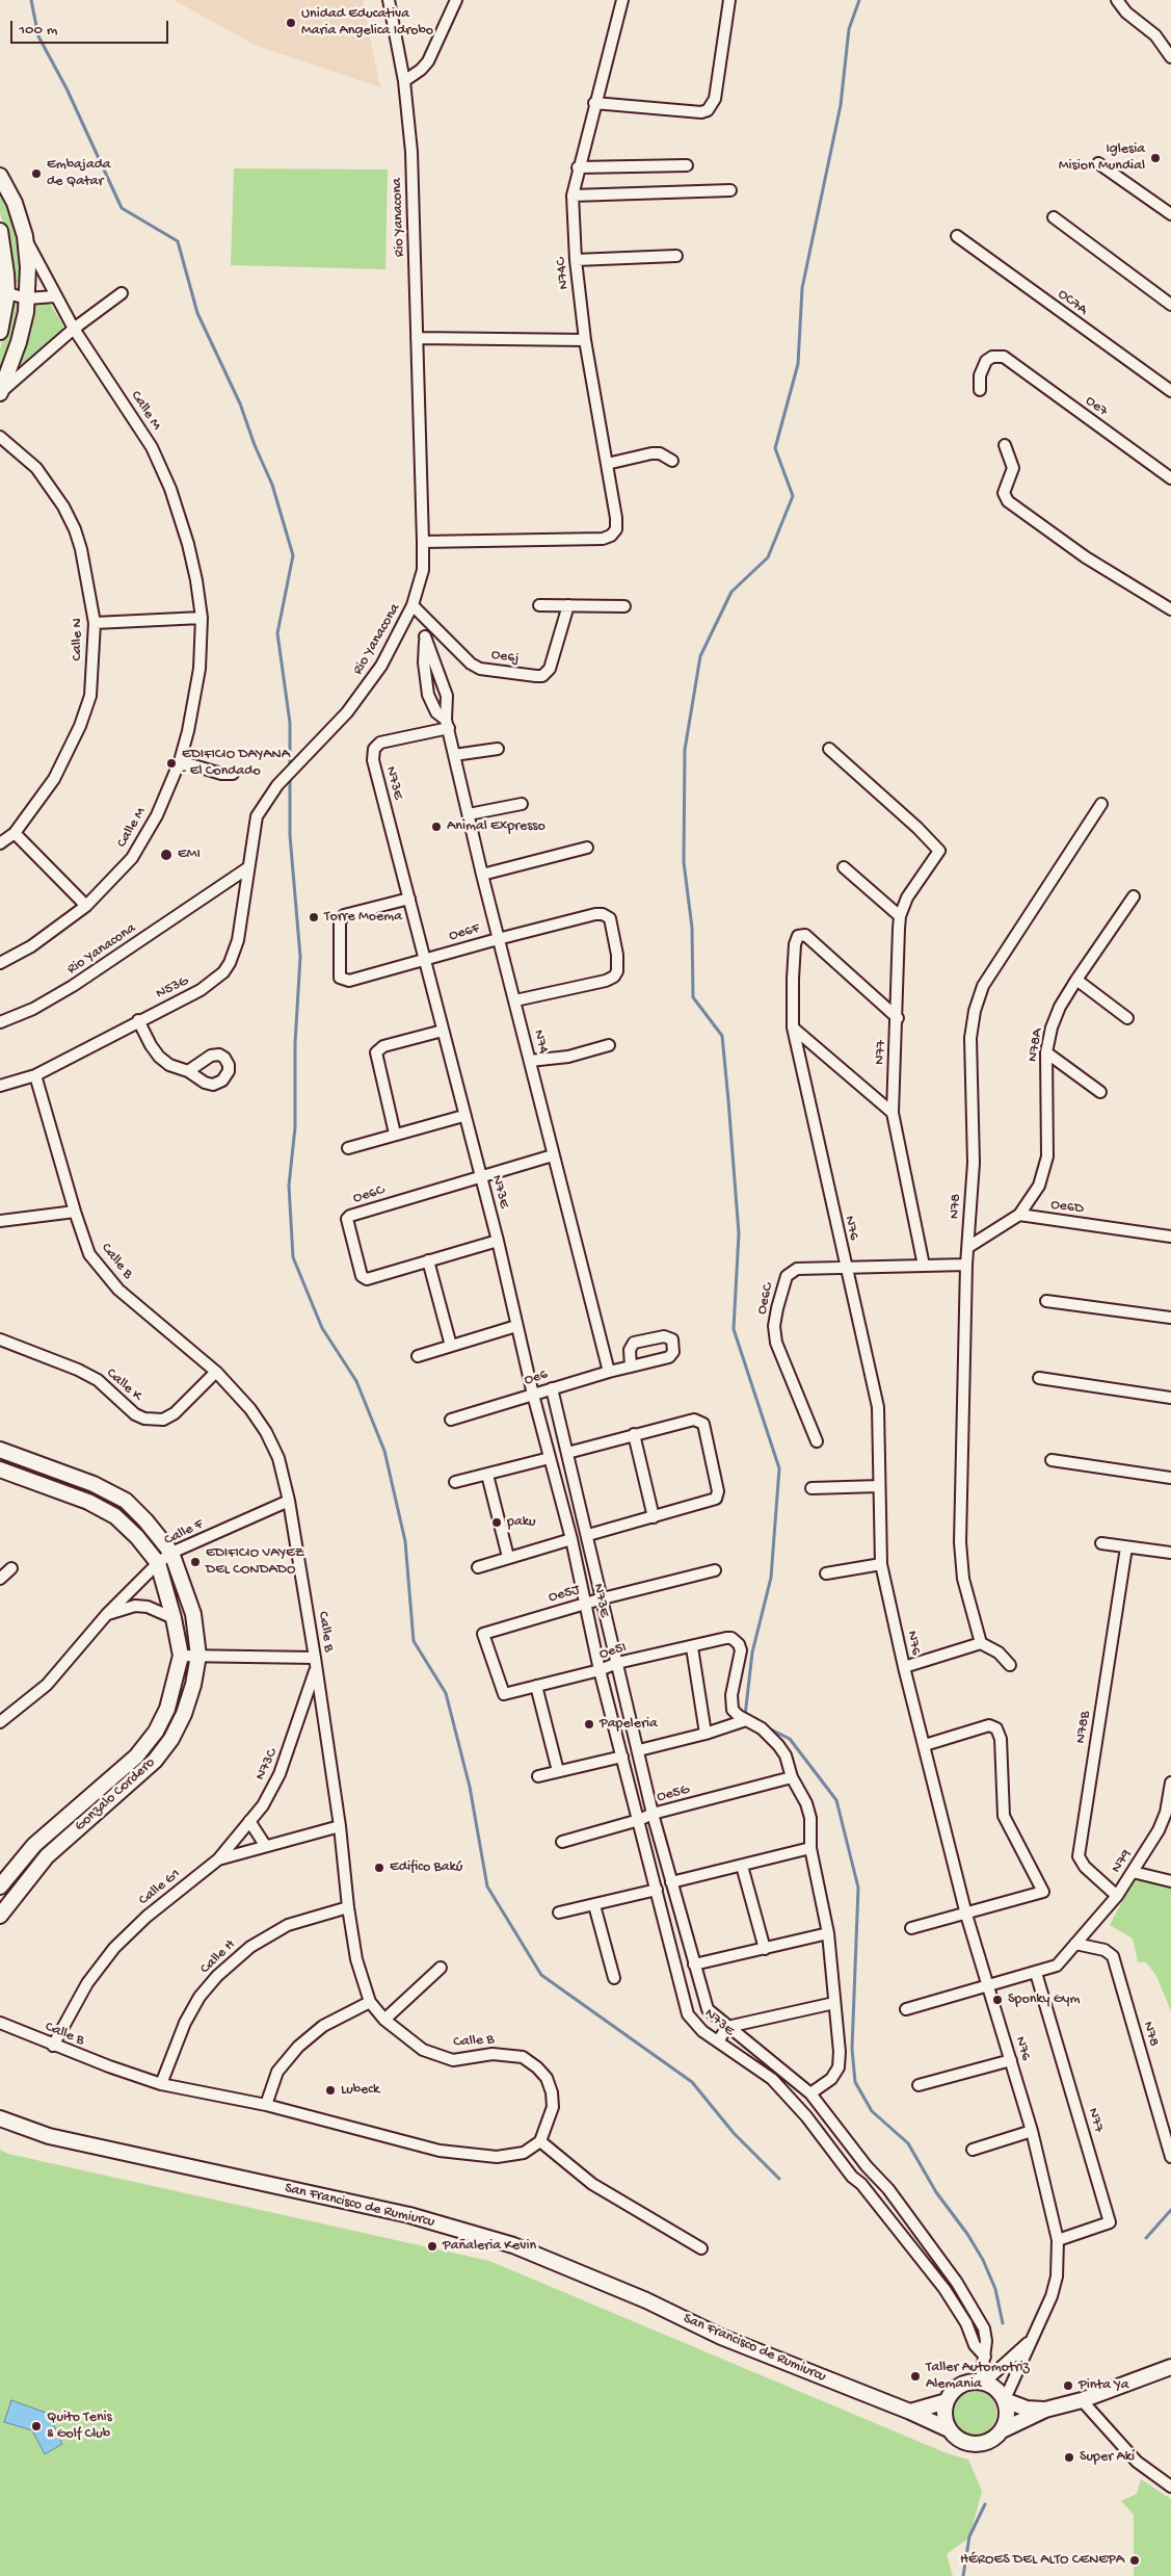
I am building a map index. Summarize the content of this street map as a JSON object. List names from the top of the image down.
{
  "streets": {
    "street": [
      "Rio Yanacona",
      "N74C",
      "OC7A",
      "Oe7",
      "Calle M",
      "Calle N",
      "Oe6j",
      "N73E",
      "Oe6F",
      "N53G",
      "N74",
      "N78A",
      "N77",
      "Oe6C",
      "N78",
      "Oe6D",
      "N76",
      "Calle B",
      "Oe6",
      "Calle K",
      "Calle F",
      "Oe5J",
      "Oe5I",
      "N78B",
      "N73C",
      "Oe5G",
      "Gonzalo Cordero",
      "N79",
      "Calle G1",
      "Calle H",
      "San Francisco de Rumiurcu"
    ]
  },
  "crossings": [
    ["Rio Yanacona", "N74C"],
    ["Rio Yanacona", "Oe6j"],
    ["Rio Yanacona", "N53G"],
    ["N73E", "Oe6F"],
    ["N73E", "N74"],
    ["N73E", "Oe6C"],
    ["N73E", "N76"],
    ["N73E", "Oe6"],
    ["N73E", "Oe5J"],
    ["N73E", "Oe5I"],
    ["N73E", "Oe5G"],
    ["N73E", "San Francisco de Rumiurcu"],
    ["Oe6F", "N74"],
    ["N53G", "Calle B"],
    ["N74", "Oe6C"],
    ["N74", "Oe6"],
    ["N78A", "Oe6D"],
    ["N77", "Oe6C"],
    ["N77", "N76"],
    ["N77", "N79"],
    ["Oe6C", "N78"],
    ["Oe6C", "N76"],
    ["N78", "N79"],
    ["N76", "N79"],
    ["N76", "San Francisco de Rumiurcu"],
    ["Calle B", "Calle K"],
    ["Calle B", "Calle F"],
    ["Calle B", "N73C"],
    ["Calle B", "Calle G1"],
    ["Calle B", "Calle H"],
    ["Calle F", "Gonzalo Cordero"],
    ["Oe5J", "Oe5I"],
    ["N78B", "N79"],
    ["N73C", "Calle G1"]
  ],
  "places": [
    "Unidad Educativa Maria Angelica Idrobo",
    "Iglesia Mision Mundial",
    "Embajada de Qatar",
    "EDIFICIO DAYANA - El Condado",
    "Animal Expresso",
    "EMI",
    "Torre Moema",
    "paku",
    "EDIFICIO VAYEZ DEL CONDADO",
    "Papeleria",
    "Edifico Bakú",
    "Sponky Gym",
    "Lubeck",
    "Pañaleria Kevin",
    "Taller Automotriz Alemania",
    "Pinta Ya",
    "Quito Tenis & Golf Club",
    "Super Aki",
    "HÉROES DEL ALTO CENEPA"
  ],
  "scale_bar": "100 m"
}
